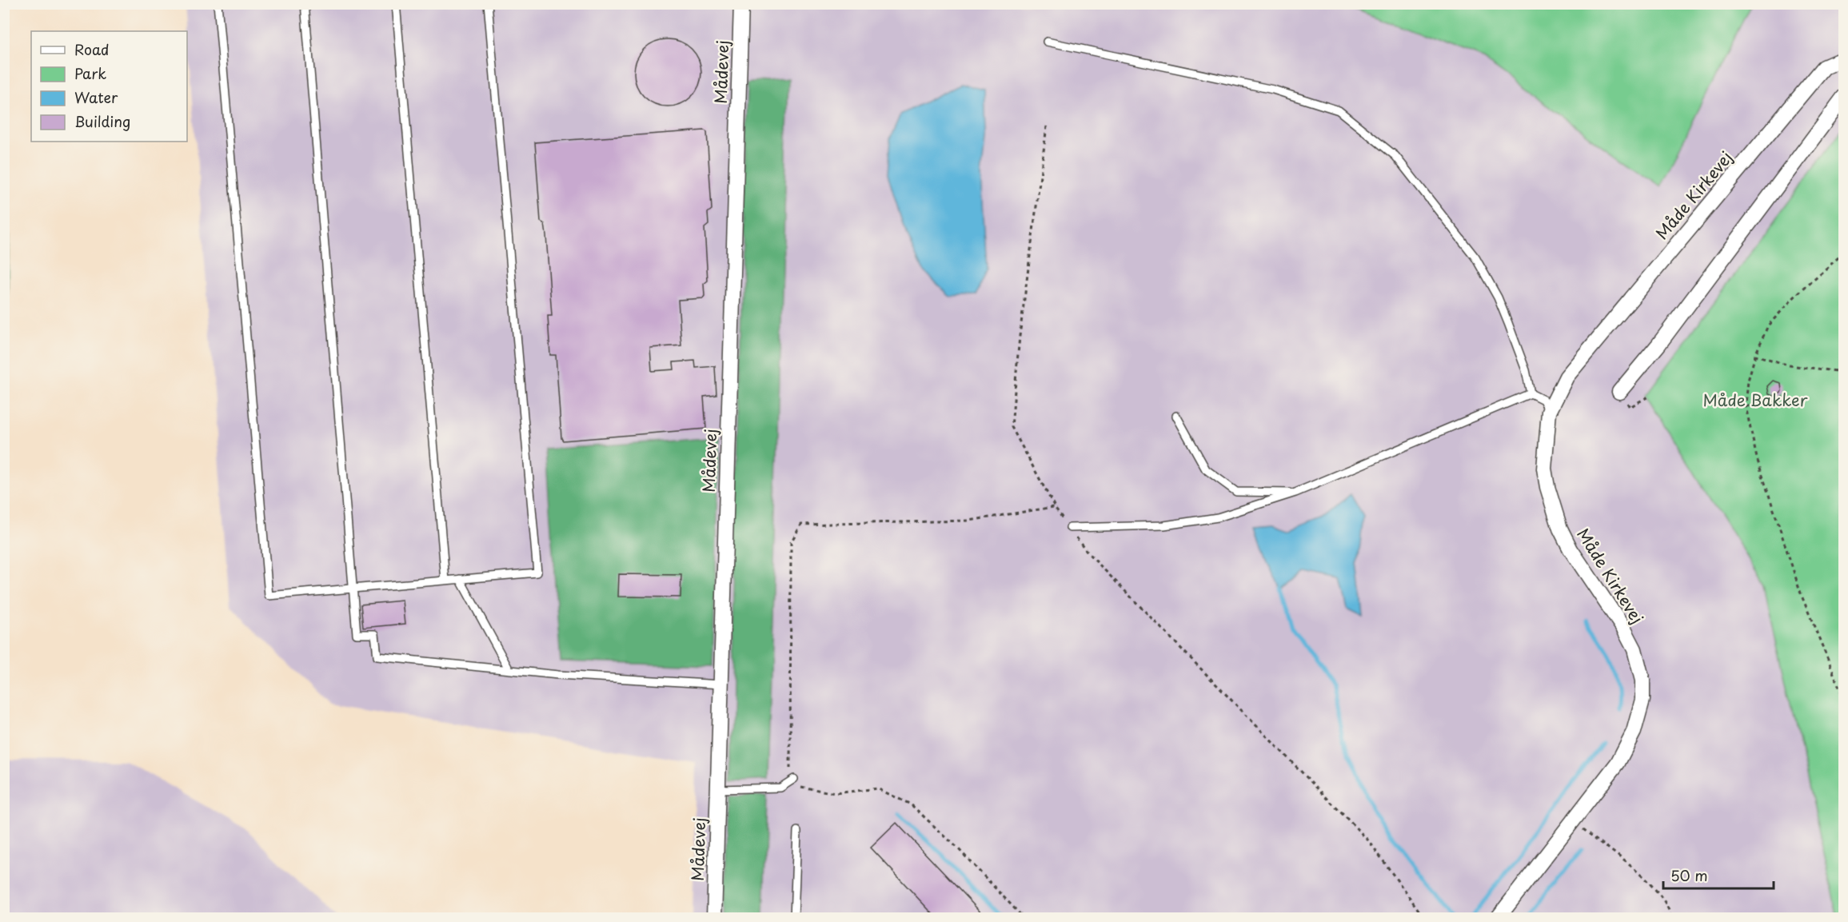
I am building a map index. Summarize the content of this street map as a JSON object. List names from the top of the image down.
{
  "streets": {
    "street": ["Mådevej", "Måde Kirkevej"]
  },
  "parks": ["Måde Bakker"],
  "legend": [
    "Road",
    "Park",
    "Water",
    "Building"
  ],
  "scale_bar": "50 m"
}
